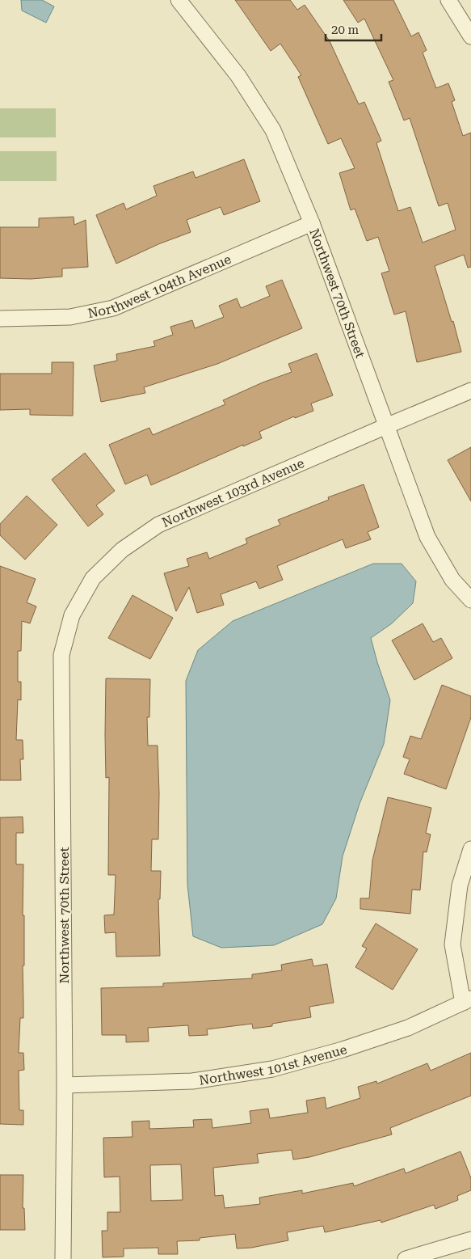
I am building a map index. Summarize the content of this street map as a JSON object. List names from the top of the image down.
{
  "streets": {
    "street": [
      "Northwest 104th Avenue",
      "Northwest 70th Street",
      "Northwest 103rd Avenue",
      "Northwest 101st Avenue"
    ]
  },
  "crossings": [
    ["Northwest 104th Avenue", "Northwest 70th Street"],
    ["Northwest 70th Street", "Northwest 103rd Avenue"],
    ["Northwest 70th Street", "Northwest 101st Avenue"]
  ],
  "scale_bar": "20 m"
}
